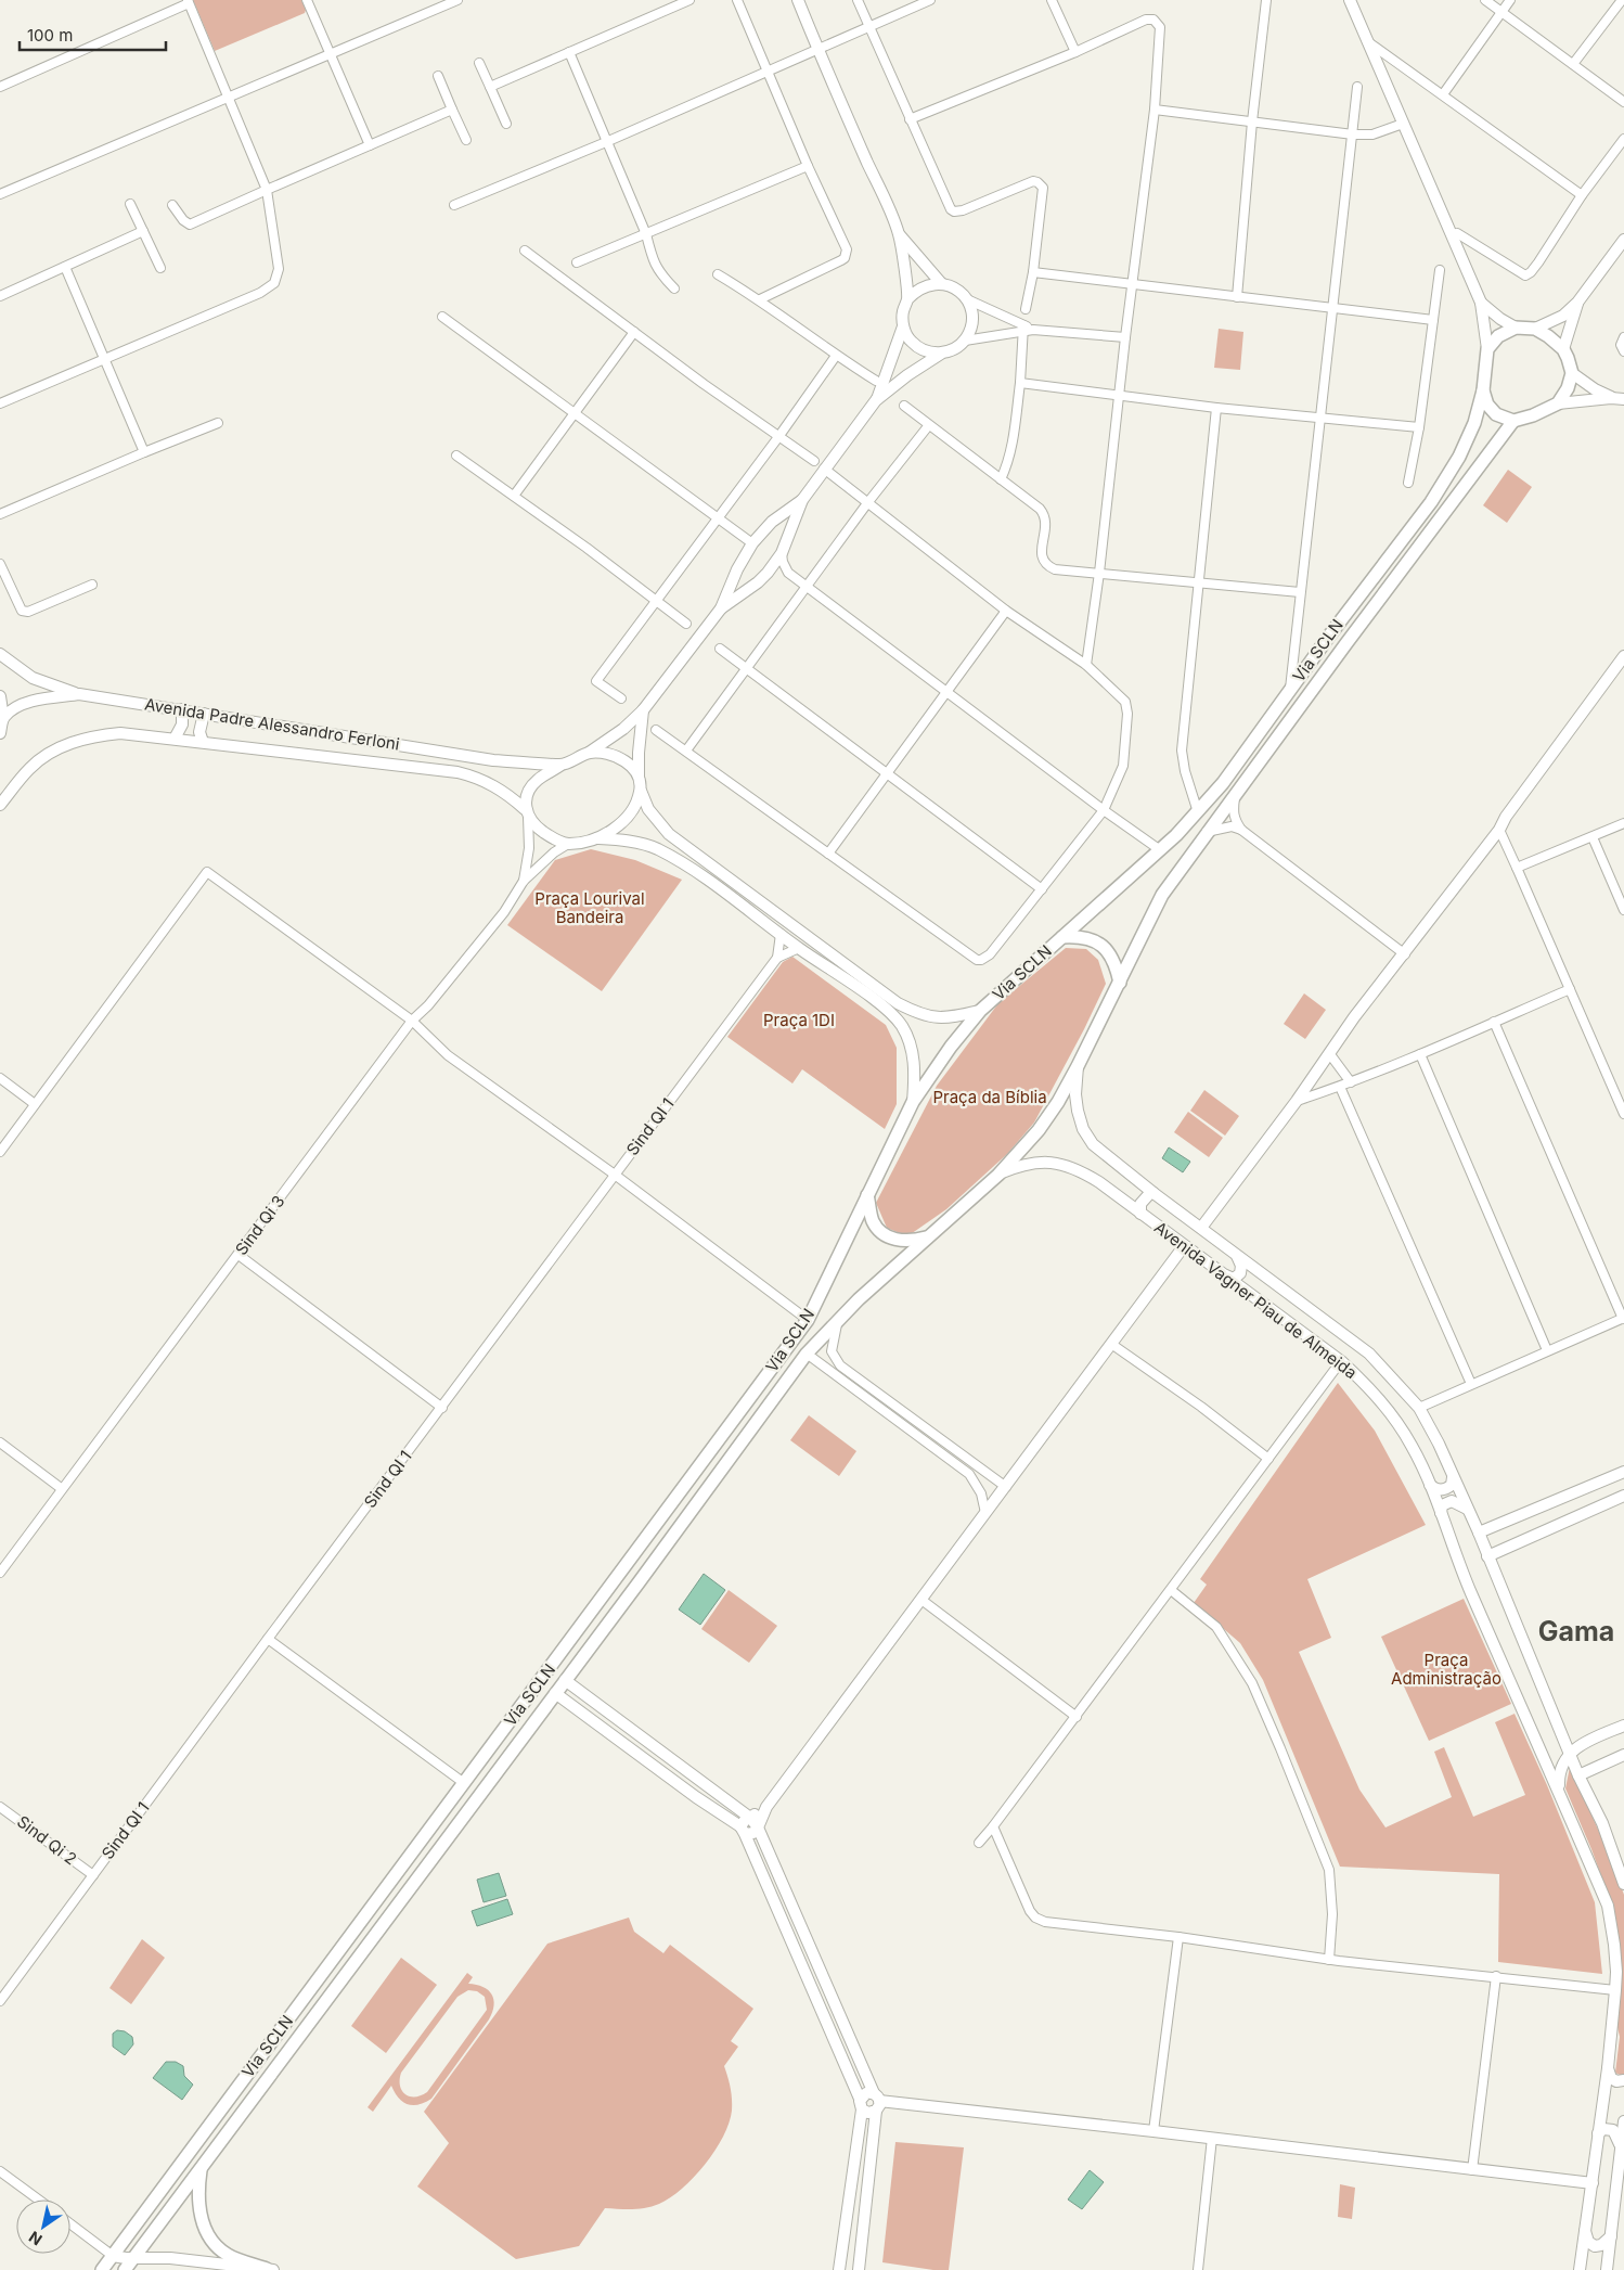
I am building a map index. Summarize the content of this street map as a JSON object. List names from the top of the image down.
{
  "streets": {
    "main road": ["Via SCLN"],
    "street": [
      "Avenida Padre Alessandro Ferloni",
      "Sind QI 1",
      "Sind Qi 3",
      "Avenida Vagner Piau de Almeida",
      "Sind Qi 2"
    ]
  },
  "crossings": [
    ["Via SCLN", "Avenida Vagner Piau de Almeida"],
    ["Avenida Padre Alessandro Ferloni", "Sind Qi 3"],
    ["Sind QI 1", "Sind Qi 2"]
  ],
  "districts": ["Gama"],
  "parks": [
    "Praça Lourival Bandeira",
    "Praça 1DI",
    "Praça da Bíblia",
    "Praça Administração"
  ],
  "scale_bar": "100 m",
  "north": "bottom left"
}
